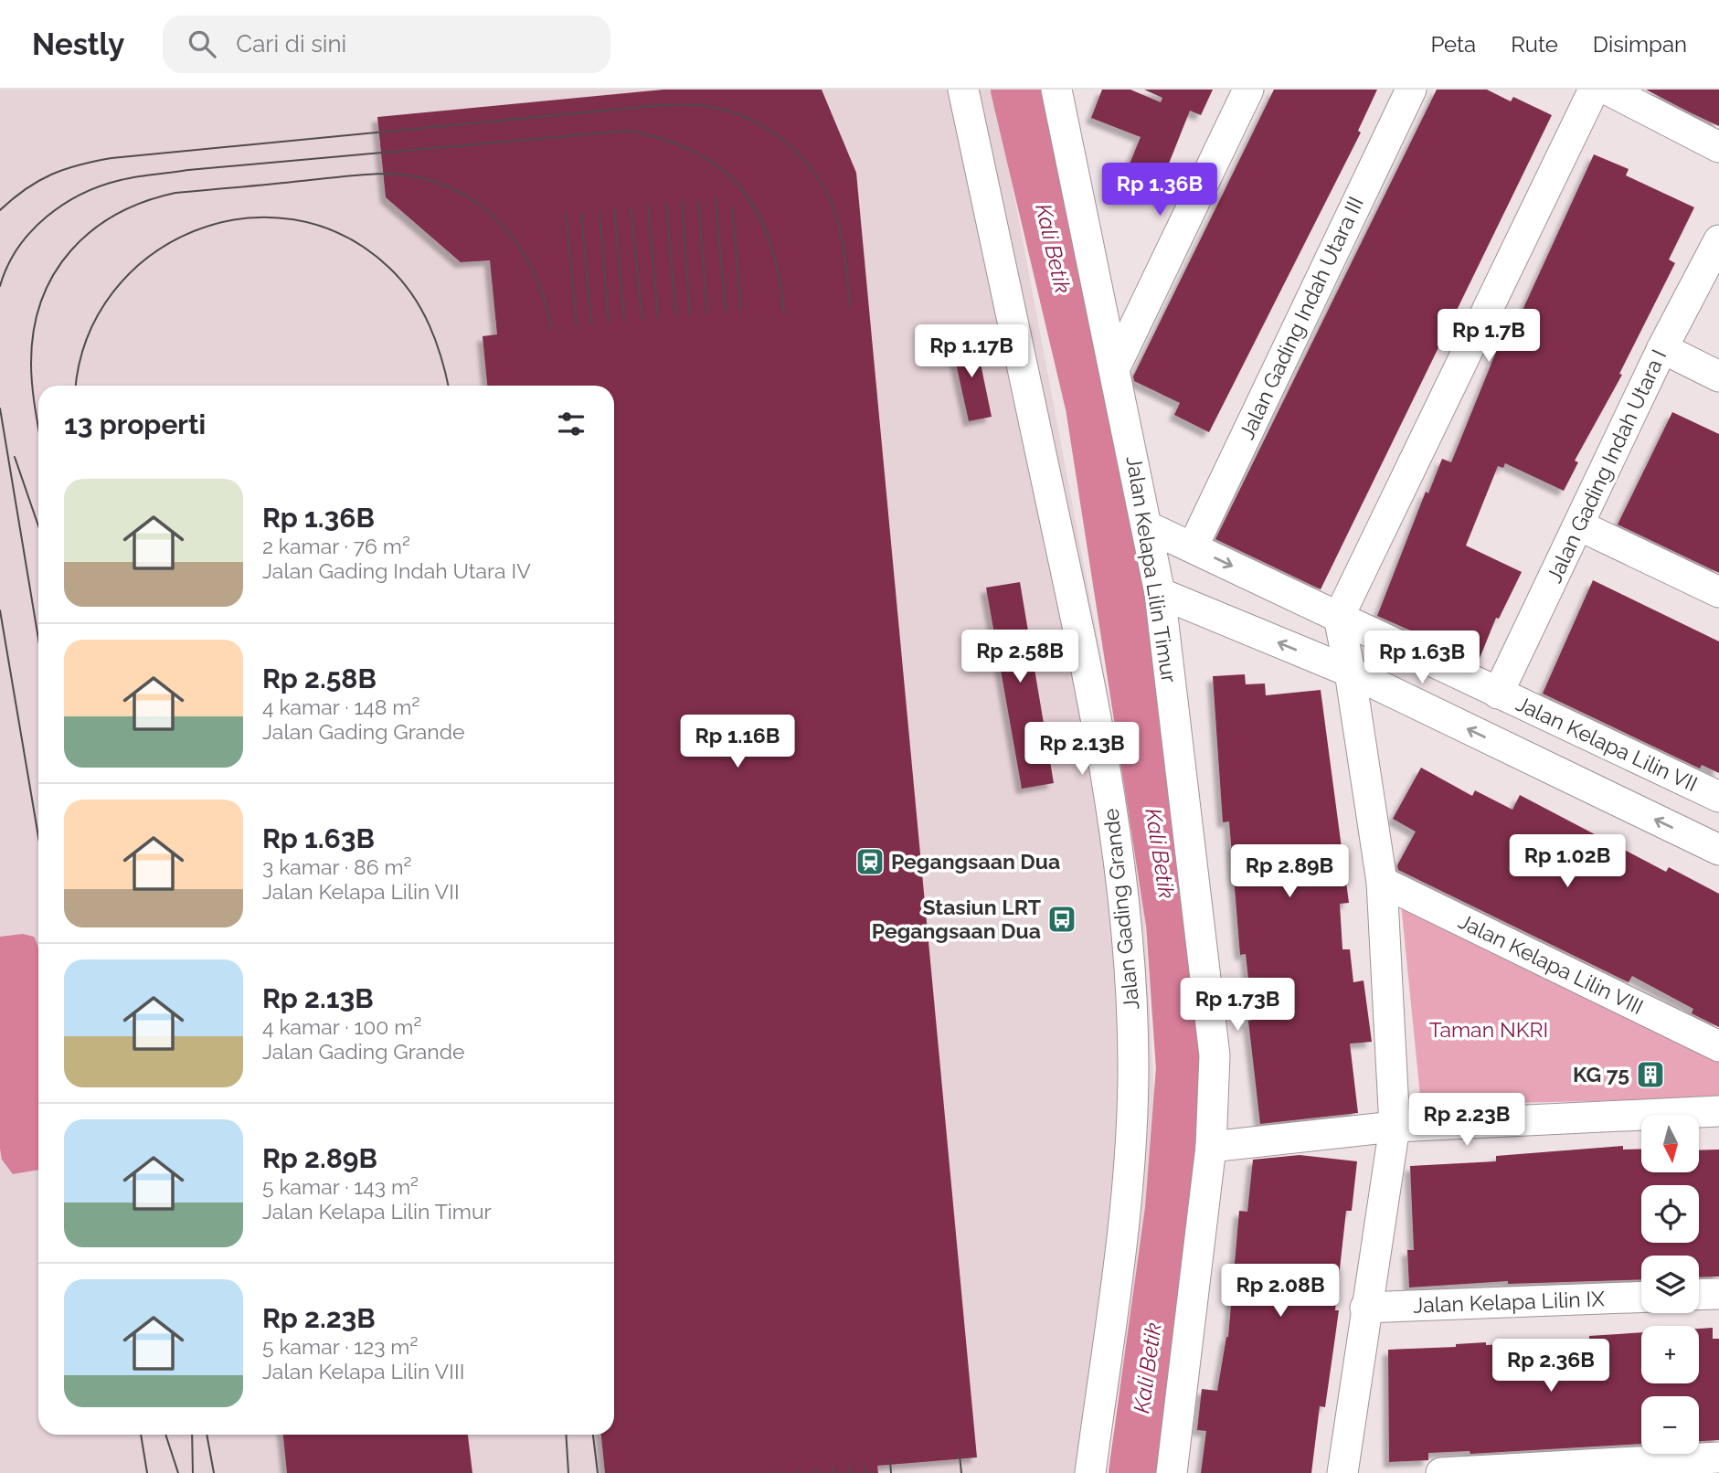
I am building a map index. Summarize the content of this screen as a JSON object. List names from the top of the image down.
{
  "streets": {
    "street": [
      "Jalan Gading Indah Utara III",
      "Jalan Gading Indah Utara I",
      "Jalan Kelapa Lilin Timur",
      "Jalan Kelapa Lilin VII",
      "Jalan Gading Grande",
      "Jalan Kelapa Lilin VIII",
      "Jalan Kelapa Lilin IX"
    ]
  },
  "crossings": [
    ["Jalan Gading Indah Utara III", "Jalan Kelapa Lilin VII"],
    ["Jalan Gading Indah Utara I", "Jalan Kelapa Lilin VII"],
    ["Jalan Kelapa Lilin Timur", "Jalan Kelapa Lilin VII"]
  ],
  "water": ["Kali Betik"],
  "parks": ["Taman NKRI"],
  "places": {
    "station": ["Pegangsaan Dua"],
    "bus stop": ["Stasiun LRT Pegangsaan Dua"],
    "building": ["KG 75"]
  },
  "north": "bottom",
  "page": {
    "header": "Nestly",
    "search": "Cari di sini",
    "nav": ["Peta", "Rute", "Disimpan"],
    "price": [
      "Rp 1.36B",
      "Rp 1.7B",
      "Rp 1.17B",
      "Rp 2.58B",
      "Rp 1.63B",
      "Rp 1.16B",
      "Rp 2.13B",
      "Rp 1.02B",
      "Rp 2.89B",
      "Rp 1.73B",
      "Rp 2.23B",
      "Rp 2.08B",
      "Rp 2.36B"
    ],
    "heading": "13 properti",
    "list": [
      {
        "name": "Rp 1.36B",
        "note": "2 kamar · 76 m² · Jalan Gading Indah Utara IV"
      },
      {
        "name": "Rp 2.58B",
        "note": "4 kamar · 148 m² · Jalan Gading Grande"
      },
      {
        "name": "Rp 1.63B",
        "note": "3 kamar · 86 m² · Jalan Kelapa Lilin VII"
      },
      {
        "name": "Rp 2.13B",
        "note": "4 kamar · 100 m² · Jalan Gading Grande"
      },
      {
        "name": "Rp 2.89B",
        "note": "5 kamar · 143 m² · Jalan Kelapa Lilin Timur"
      },
      {
        "name": "Rp 2.23B",
        "note": "5 kamar · 123 m² · Jalan Kelapa Lilin VIII"
      }
    ],
    "map_buttons": ["+", "−"]
  }
}
